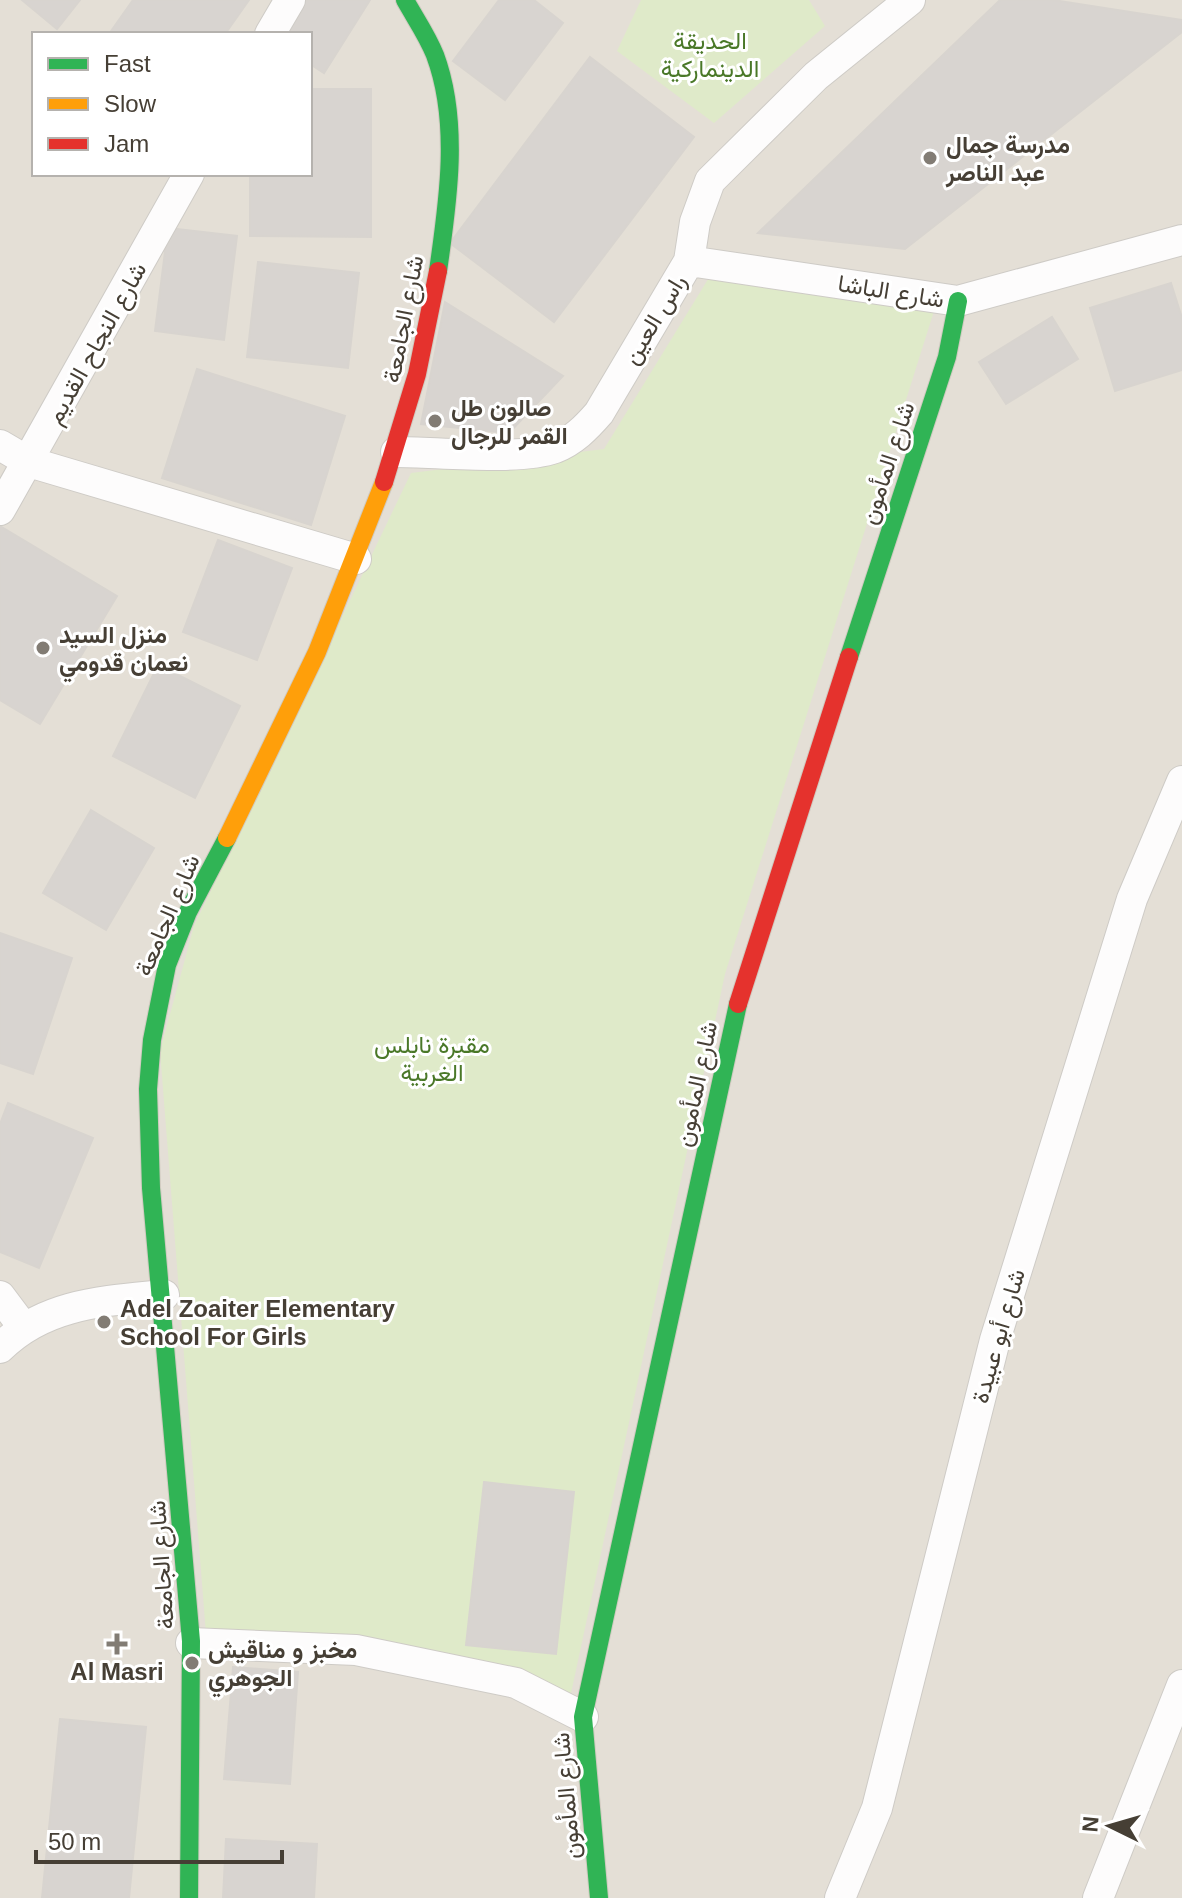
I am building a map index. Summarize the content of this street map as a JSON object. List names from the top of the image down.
{
  "streets": {
    "street": [
      "شارع الباشا",
      "شارع الجامعة",
      "راس العين",
      "شارع النجاح القديم",
      "شارع المأمون",
      "شارع أبو عبيدة"
    ]
  },
  "crossings": [
    ["شارع الباشا", "راس العين"],
    ["شارع الباشا", "شارع المأمون"],
    ["شارع الجامعة", "راس العين"]
  ],
  "parks": ["الحديقة الدينماركية", "مقبرة نابلس الغربية"],
  "places": {
    "other": [
      "مدرسة جمال عبد الناصر",
      "صالون طل القمر للرجال",
      "منزل السيد نعمان قدومي",
      "Adel Zoaiter Elementary School For Girls",
      "مخبز و مناقيش الجوهري"
    ],
    "health": ["Al Masri"]
  },
  "legend": ["Fast", "Slow", "Jam"],
  "scale_bar": "50 m",
  "north": "left"
}
